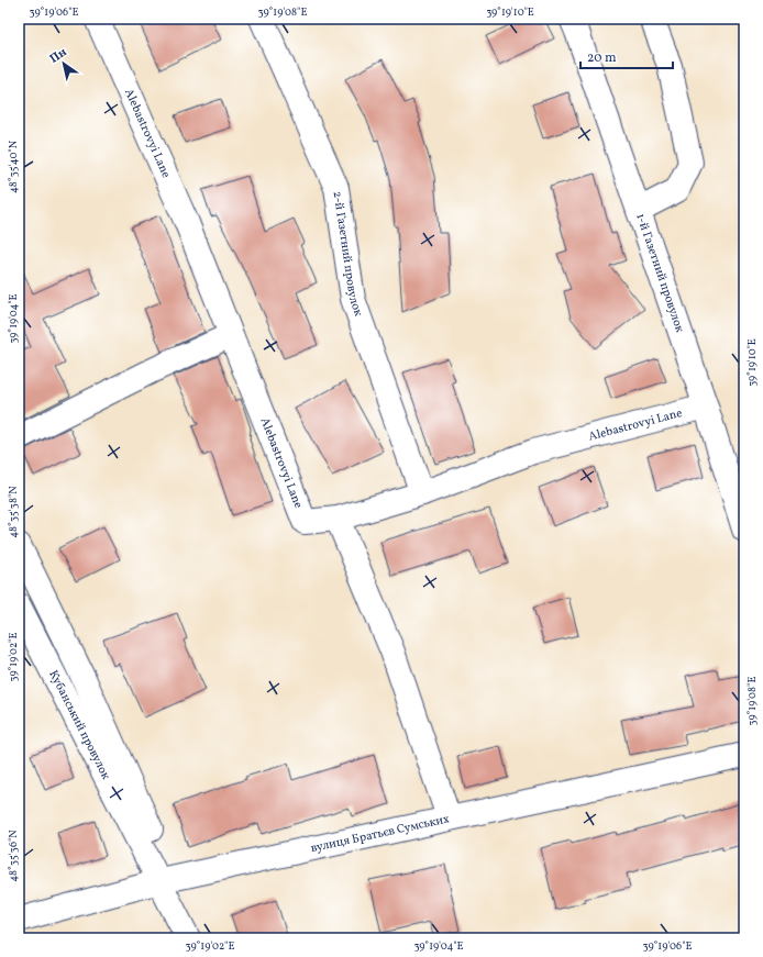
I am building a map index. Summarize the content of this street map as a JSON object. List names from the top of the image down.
{
  "streets": {
    "street": [
      "Alebastrovyi Lane",
      "2-й Газетний провулок",
      "1-й Газетний провулок",
      "Кубанський провулок",
      "вулиця Братьєв Сумських"
    ]
  },
  "crossings": [
    ["Alebastrovyi Lane", "2-й Газетний провулок"],
    ["Alebastrovyi Lane", "1-й Газетний провулок"],
    ["Кубанський провулок", "вулиця Братьєв Сумських"]
  ],
  "scale_bar": "20 m",
  "north": "top left",
  "coordinates": [
    "39°19'06\"E",
    "39°19'08\"E",
    "39°19'10\"E",
    "48°35'40\"N",
    "39°19'04\"E",
    "48°35'38\"N",
    "39°19'02\"E",
    "48°35'36\"N"
  ]
}
